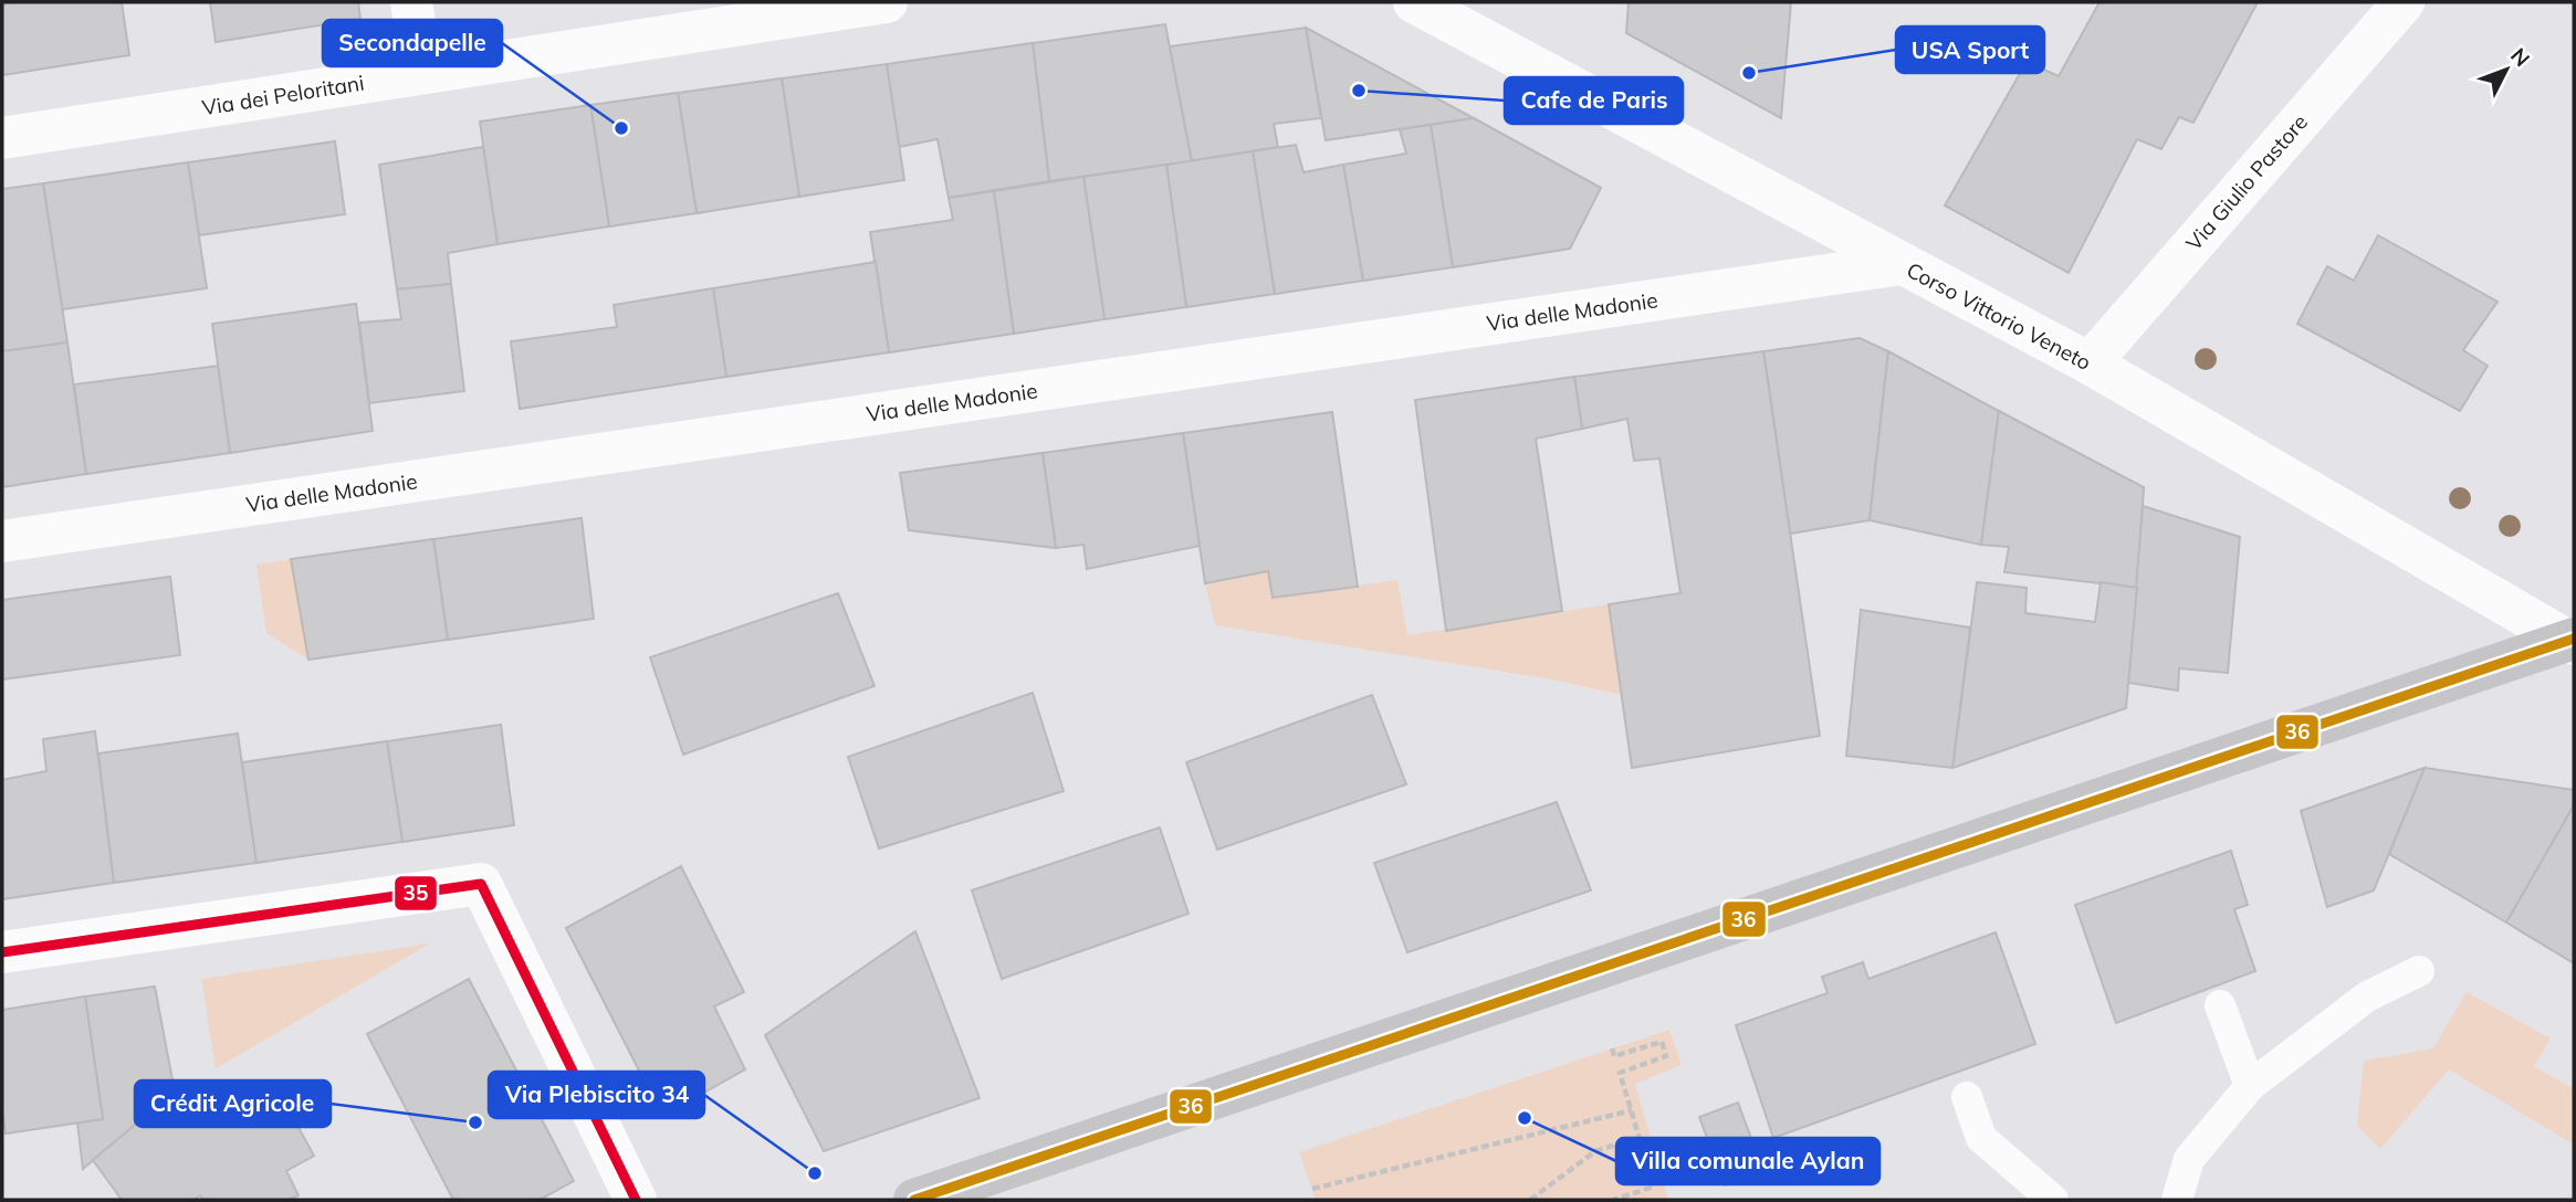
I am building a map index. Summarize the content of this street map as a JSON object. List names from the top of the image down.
{
  "streets": {
    "street": [
      "Via dei Peloritani",
      "Via Giulio Pastore",
      "Via delle Madonie",
      "Corso Vittorio Veneto"
    ]
  },
  "crossings": [
    ["Via Giulio Pastore", "Corso Vittorio Veneto"],
    ["Via delle Madonie", "Corso Vittorio Veneto"]
  ],
  "places": [
    "USA Sport",
    "Cafe de Paris",
    "Secondapelle",
    "Villa comunale Aylan",
    "Crédit Agricole",
    "Via Plebiscito 34"
  ],
  "lines": ["transit line 36", "transit line 35"],
  "north": "top right"
}
